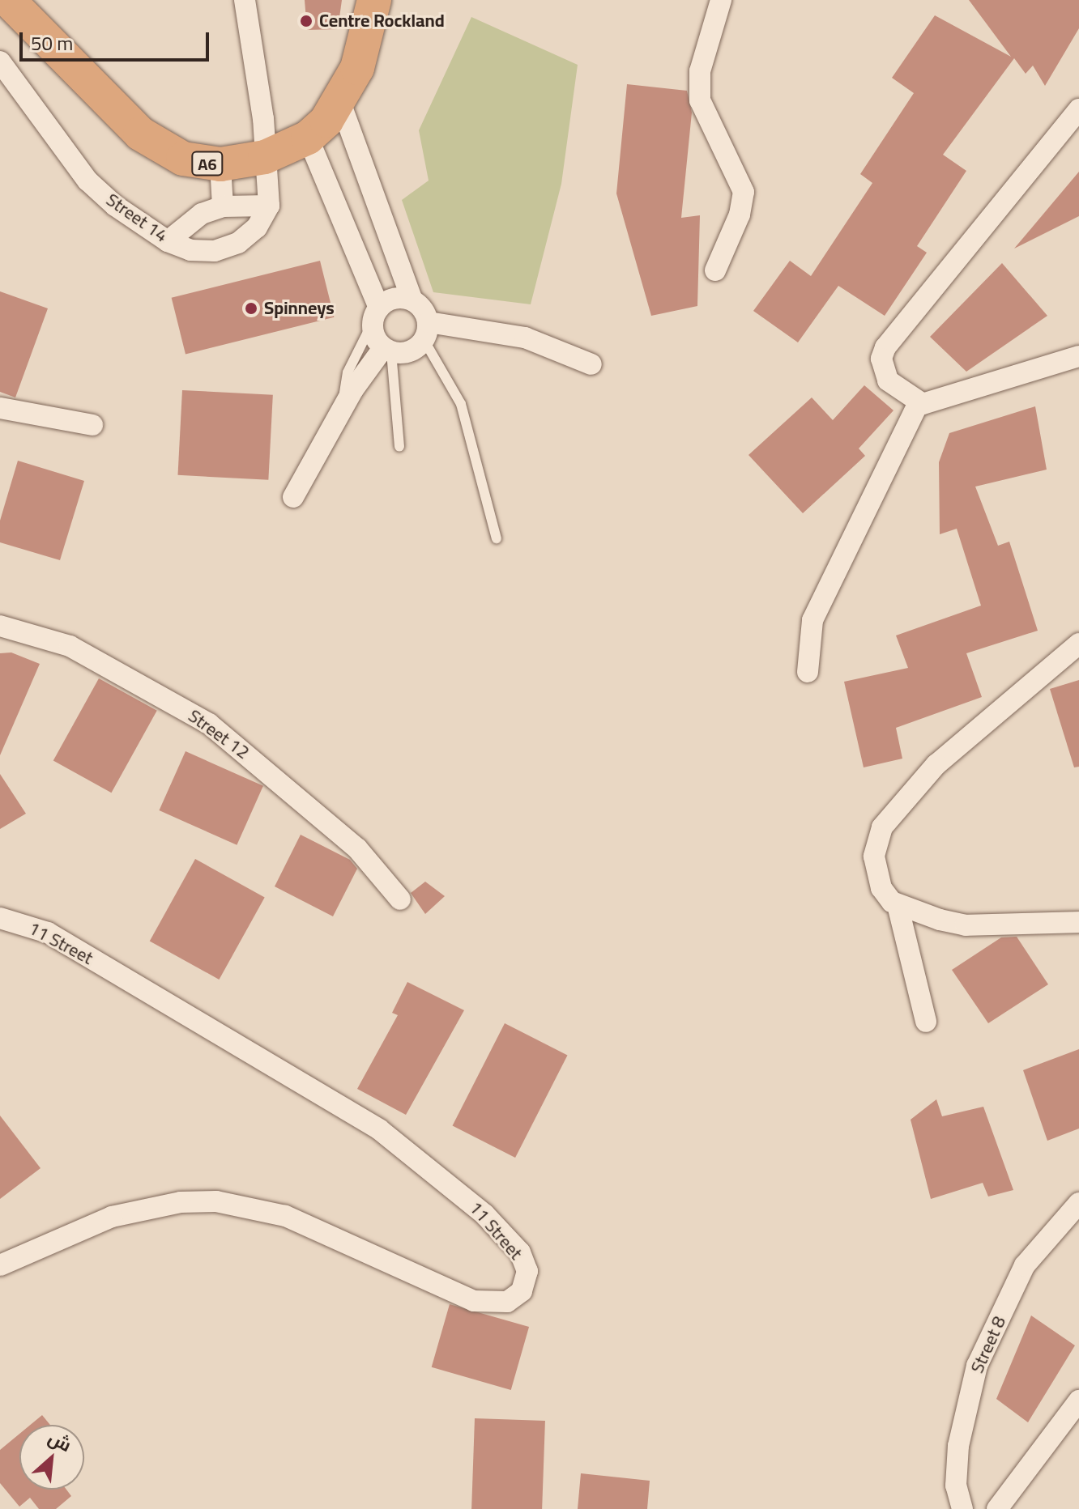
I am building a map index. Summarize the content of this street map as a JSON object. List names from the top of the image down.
{
  "streets": {
    "highway": ["A6"],
    "street": [
      "Street 14",
      "Street 12",
      "11 Street",
      "Street 8"
    ]
  },
  "places": ["Centre Rockland", "Spinneys"],
  "scale_bar": "50 m",
  "north": "top right"
}
